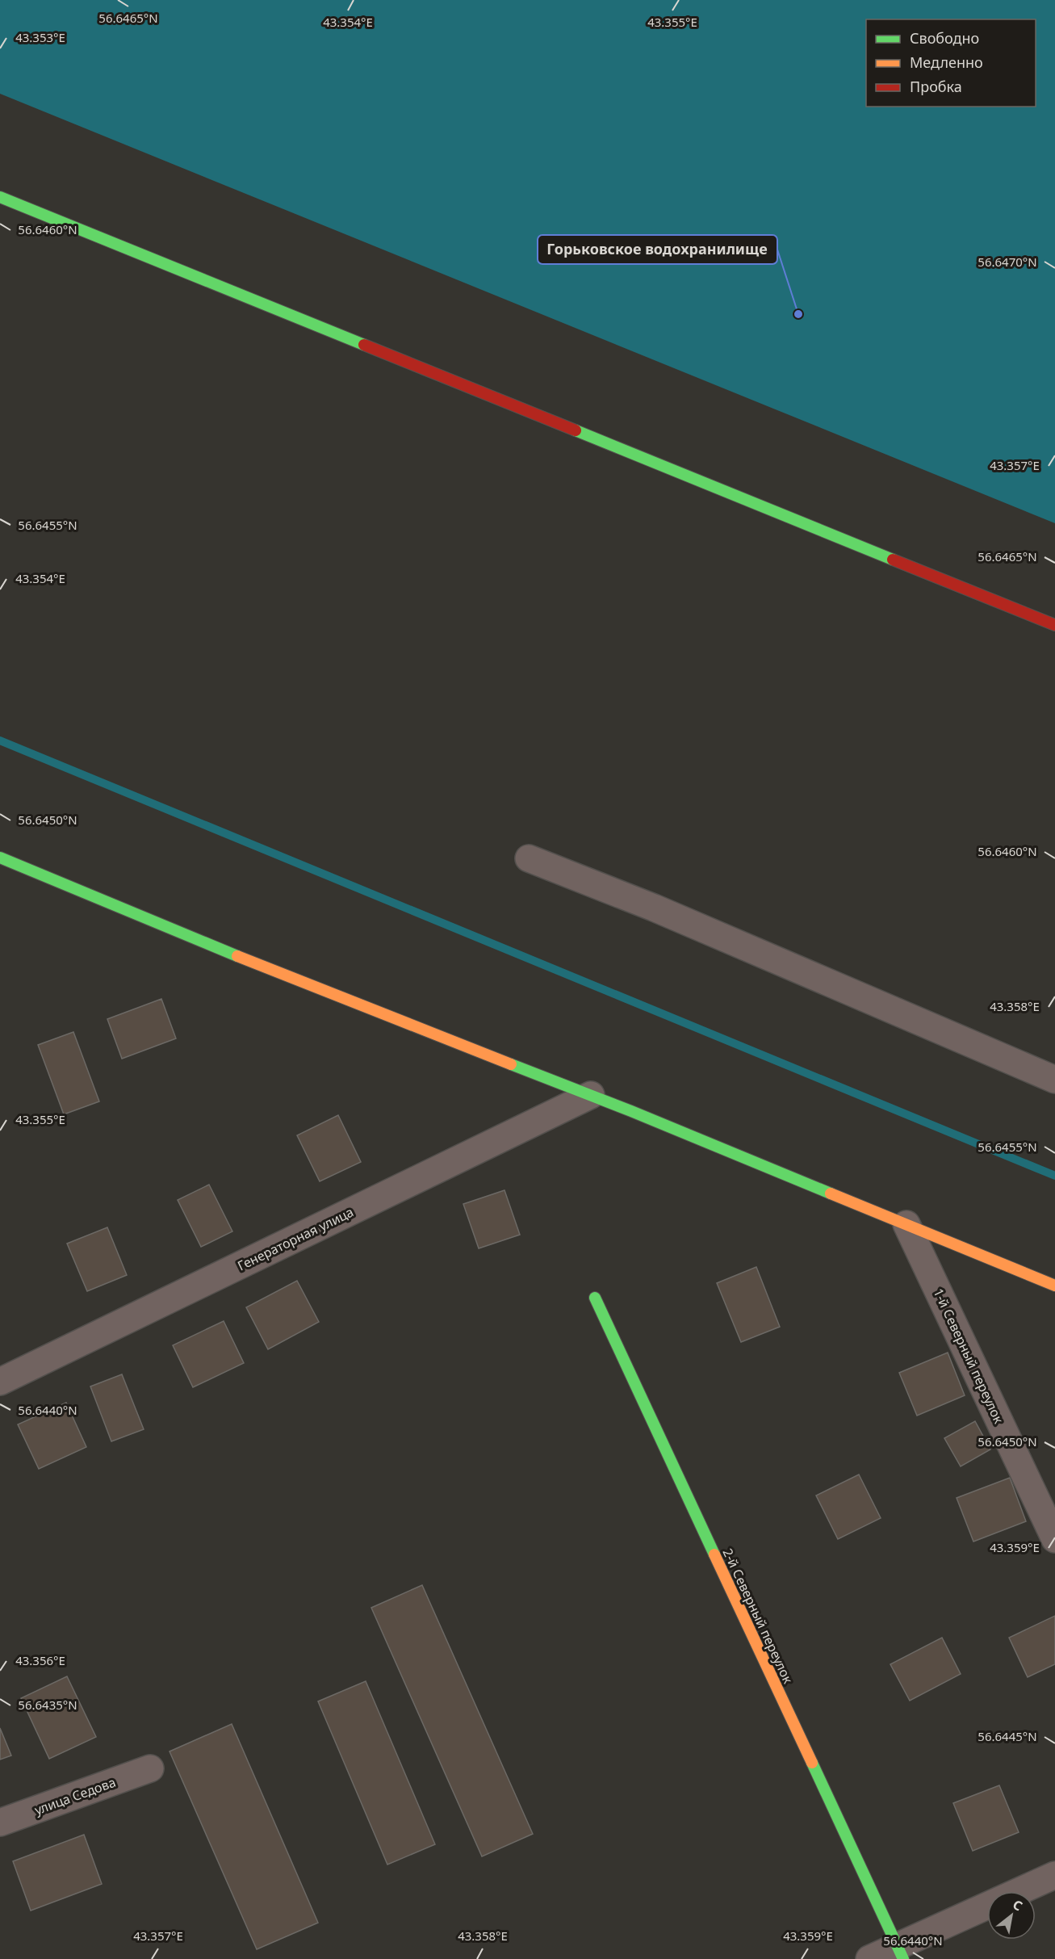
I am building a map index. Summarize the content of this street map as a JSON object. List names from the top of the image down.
{
  "streets": {
    "street": [
      "Генераторная улица",
      "1-й Северный переулок",
      "2-й Северный переулок",
      "улица Седова"
    ]
  },
  "places": ["Горьковское водохранилище"],
  "legend": ["Свободно", "Медленно", "Пробка"],
  "north": "top right",
  "coordinates": [
    "56.6465°N",
    "43.354°E",
    "43.355°E",
    "43.353°E",
    "56.6460°N",
    "56.6470°N",
    "43.357°E",
    "56.6455°N",
    "56.6450°N",
    "43.358°E",
    "56.6440°N",
    "43.359°E",
    "43.356°E",
    "56.6435°N",
    "56.6445°N"
  ]
}
